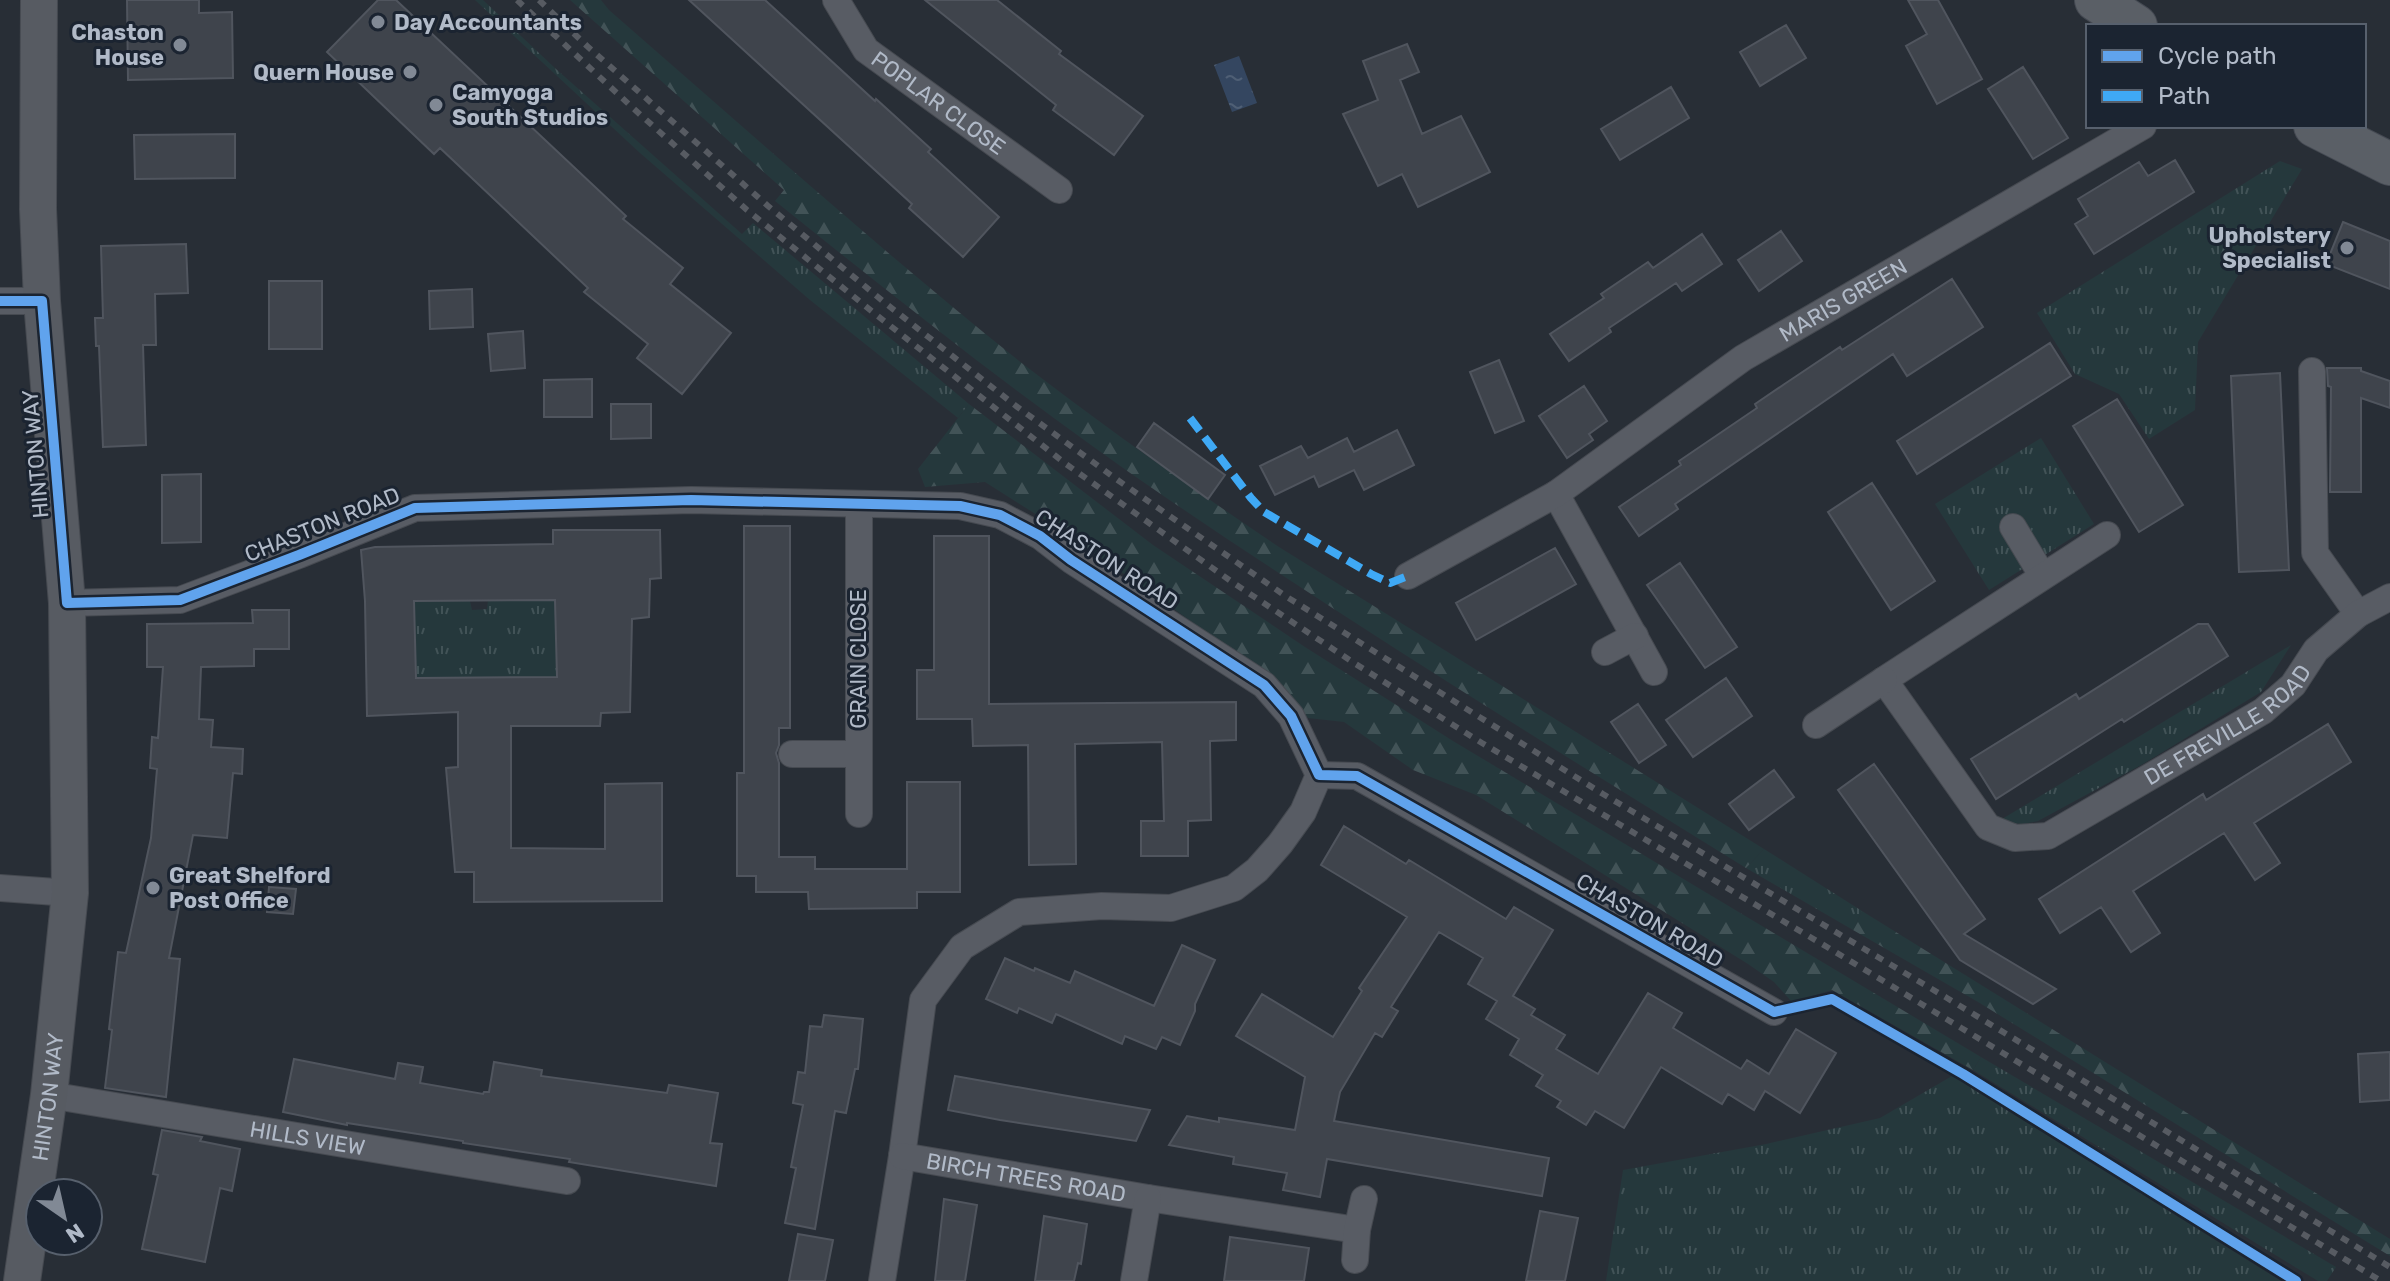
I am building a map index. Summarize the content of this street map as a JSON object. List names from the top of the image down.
{
  "streets": {
    "street": [
      "POPLAR CLOSE",
      "MARIS GREEN",
      "HINTON WAY",
      "CHASTON ROAD",
      "GRAIN CLOSE",
      "DE FREVILLE ROAD",
      "HILLS VIEW",
      "BIRCH TREES ROAD"
    ]
  },
  "crossings": [
    ["HINTON WAY", "CHASTON ROAD"],
    ["HINTON WAY", "HILLS VIEW"],
    ["CHASTON ROAD", "GRAIN CLOSE"],
    ["CHASTON ROAD", "BIRCH TREES ROAD"]
  ],
  "places": [
    "Day Accountants",
    "Chaston House",
    "Quern House",
    "Camyoga South Studios",
    "Upholstery Specialist",
    "Great Shelford Post Office"
  ],
  "legend": ["Cycle path", "Path"],
  "north": "bottom right"
}
